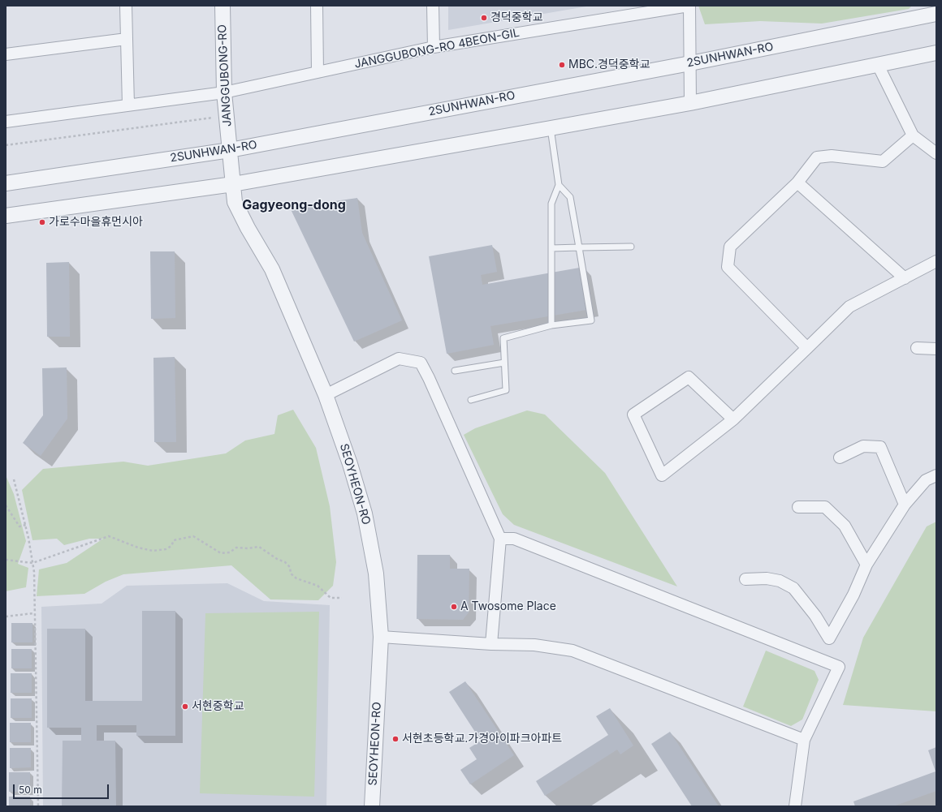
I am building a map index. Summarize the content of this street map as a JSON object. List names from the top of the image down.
{
  "streets": {
    "street": [
      "JANGGUBONG-RO 4BEON-GIL",
      "2SUNHWAN-RO",
      "JANGGUBONG-RO",
      "SEOYHEON-RO"
    ]
  },
  "crossings": [
    ["JANGGUBONG-RO 4BEON-GIL", "JANGGUBONG-RO"],
    ["2SUNHWAN-RO", "JANGGUBONG-RO"],
    ["JANGGUBONG-RO", "SEOYHEON-RO"]
  ],
  "districts": ["Gagyeong-dong"],
  "places": [
    "경덕중학교",
    "MBC.경덕중학교",
    "가로수마을휴먼시아",
    "A Twosome Place",
    "서현중학교",
    "서현초등학교.가경아이파크아파트"
  ],
  "scale_bar": "50 m"
}
